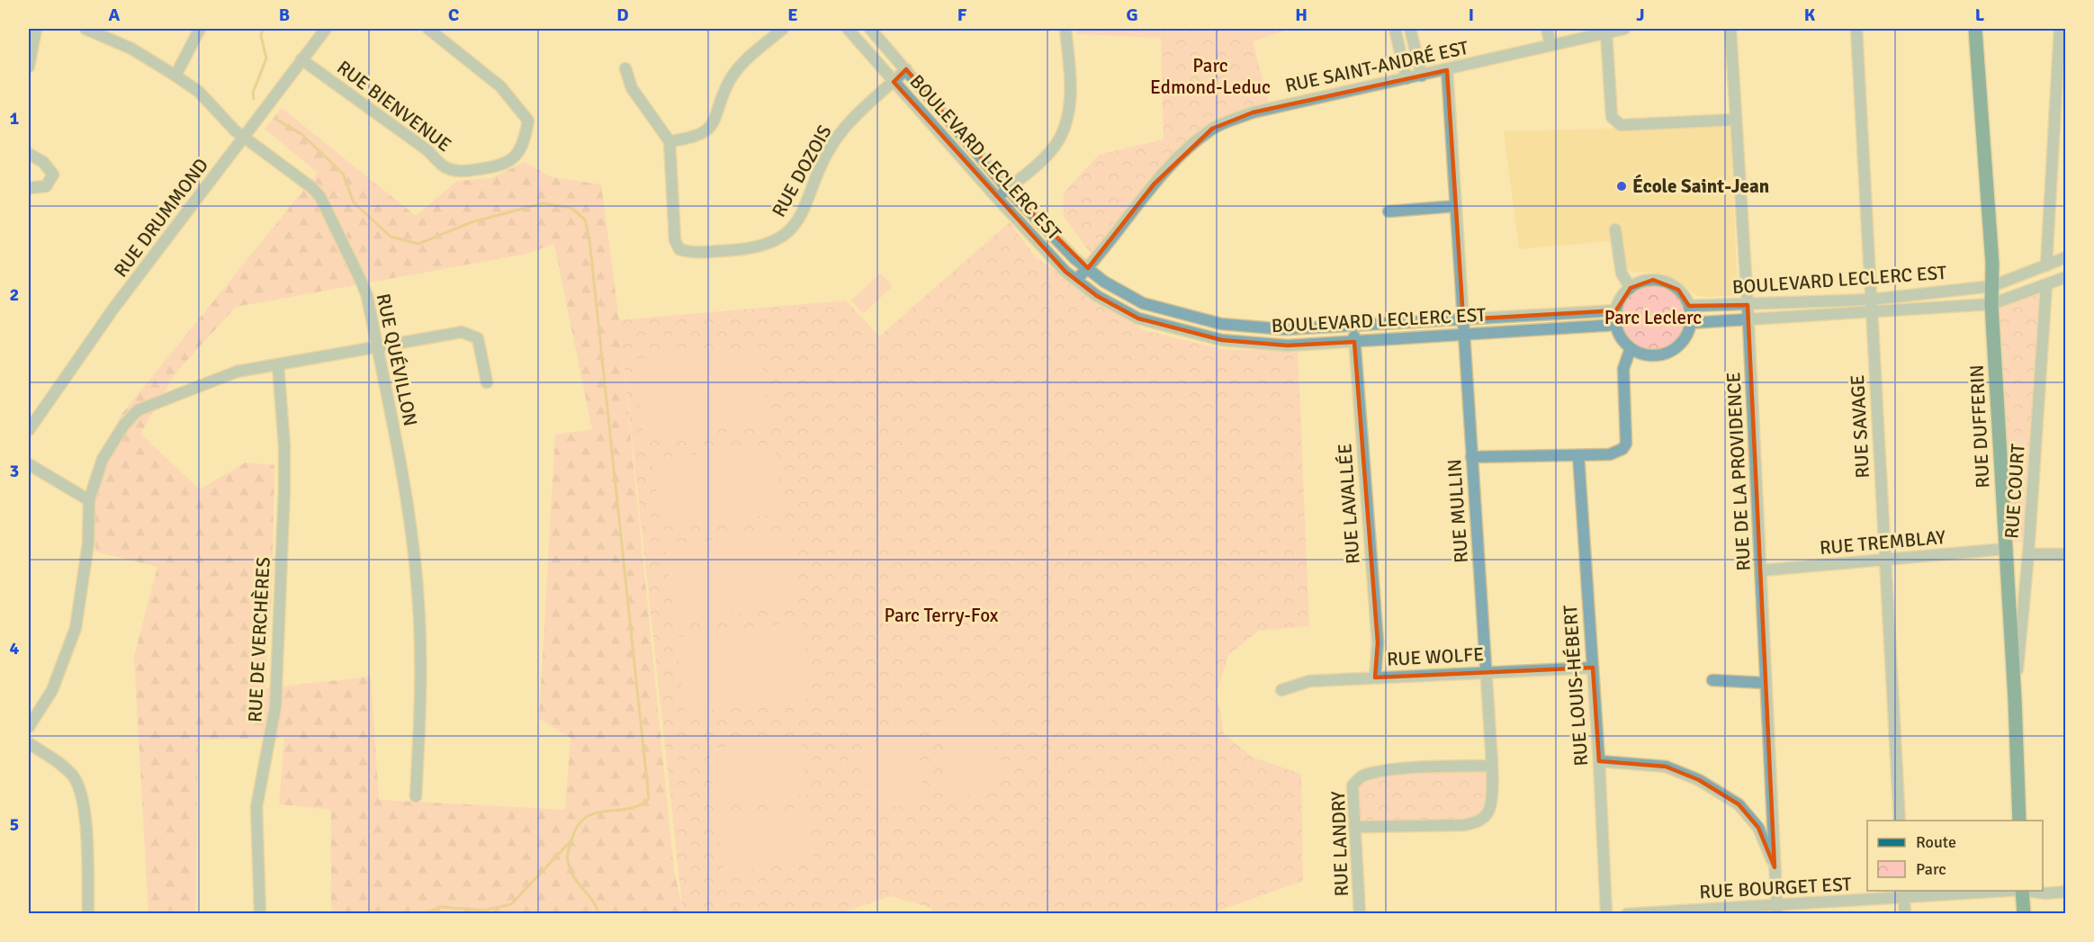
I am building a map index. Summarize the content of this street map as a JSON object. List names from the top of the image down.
{
  "streets": {
    "main road": ["RUE DUFFERIN"],
    "street": [
      "RUE SAINT-ANDRÉ EST",
      "RUE BIENVENUE",
      "BOULEVARD LECLERC EST",
      "RUE DOZOIS",
      "RUE DRUMMOND",
      "RUE QUÉVILLON",
      "RUE SAVAGE",
      "RUE DE LA PROVIDENCE",
      "RUE COURT",
      "RUE LAVALLÉE",
      "RUE MULLIN",
      "RUE TREMBLAY",
      "RUE DE VERCHÈRES",
      "RUE WOLFE",
      "RUE LOUIS-HÉBERT",
      "RUE LANDRY",
      "RUE BOURGET EST"
    ]
  },
  "crossings": [
    ["RUE SAINT-ANDRÉ EST", "BOULEVARD LECLERC EST"],
    ["RUE SAINT-ANDRÉ EST", "RUE MULLIN"],
    ["RUE BIENVENUE", "RUE DRUMMOND"],
    ["BOULEVARD LECLERC EST", "RUE DOZOIS"],
    ["BOULEVARD LECLERC EST", "RUE SAVAGE"],
    ["BOULEVARD LECLERC EST", "RUE DUFFERIN"],
    ["BOULEVARD LECLERC EST", "RUE DE LA PROVIDENCE"],
    ["BOULEVARD LECLERC EST", "RUE COURT"],
    ["BOULEVARD LECLERC EST", "RUE LAVALLÉE"],
    ["BOULEVARD LECLERC EST", "RUE MULLIN"],
    ["RUE DRUMMOND", "RUE QUÉVILLON"],
    ["RUE SAVAGE", "RUE TREMBLAY"],
    ["RUE DUFFERIN", "RUE COURT"],
    ["RUE DUFFERIN", "RUE TREMBLAY"],
    ["RUE DE LA PROVIDENCE", "RUE TREMBLAY"],
    ["RUE DE LA PROVIDENCE", "RUE BOURGET EST"],
    ["RUE LAVALLÉE", "RUE WOLFE"],
    ["RUE MULLIN", "RUE WOLFE"],
    ["RUE MULLIN", "RUE LANDRY"],
    ["RUE WOLFE", "RUE LOUIS-HÉBERT"]
  ],
  "parks": ["Parc Edmond-Leduc", "Parc Leclerc", "Parc Terry-Fox"],
  "places": ["École Saint-Jean"],
  "legend": ["Route", "Parc"],
  "grid": {
    "columns": [
      "A",
      "B",
      "C",
      "D",
      "E",
      "F",
      "G",
      "H",
      "I",
      "J",
      "K",
      "L"
    ],
    "rows": [
      "1",
      "2",
      "3",
      "4",
      "5"
    ]
  }
}
